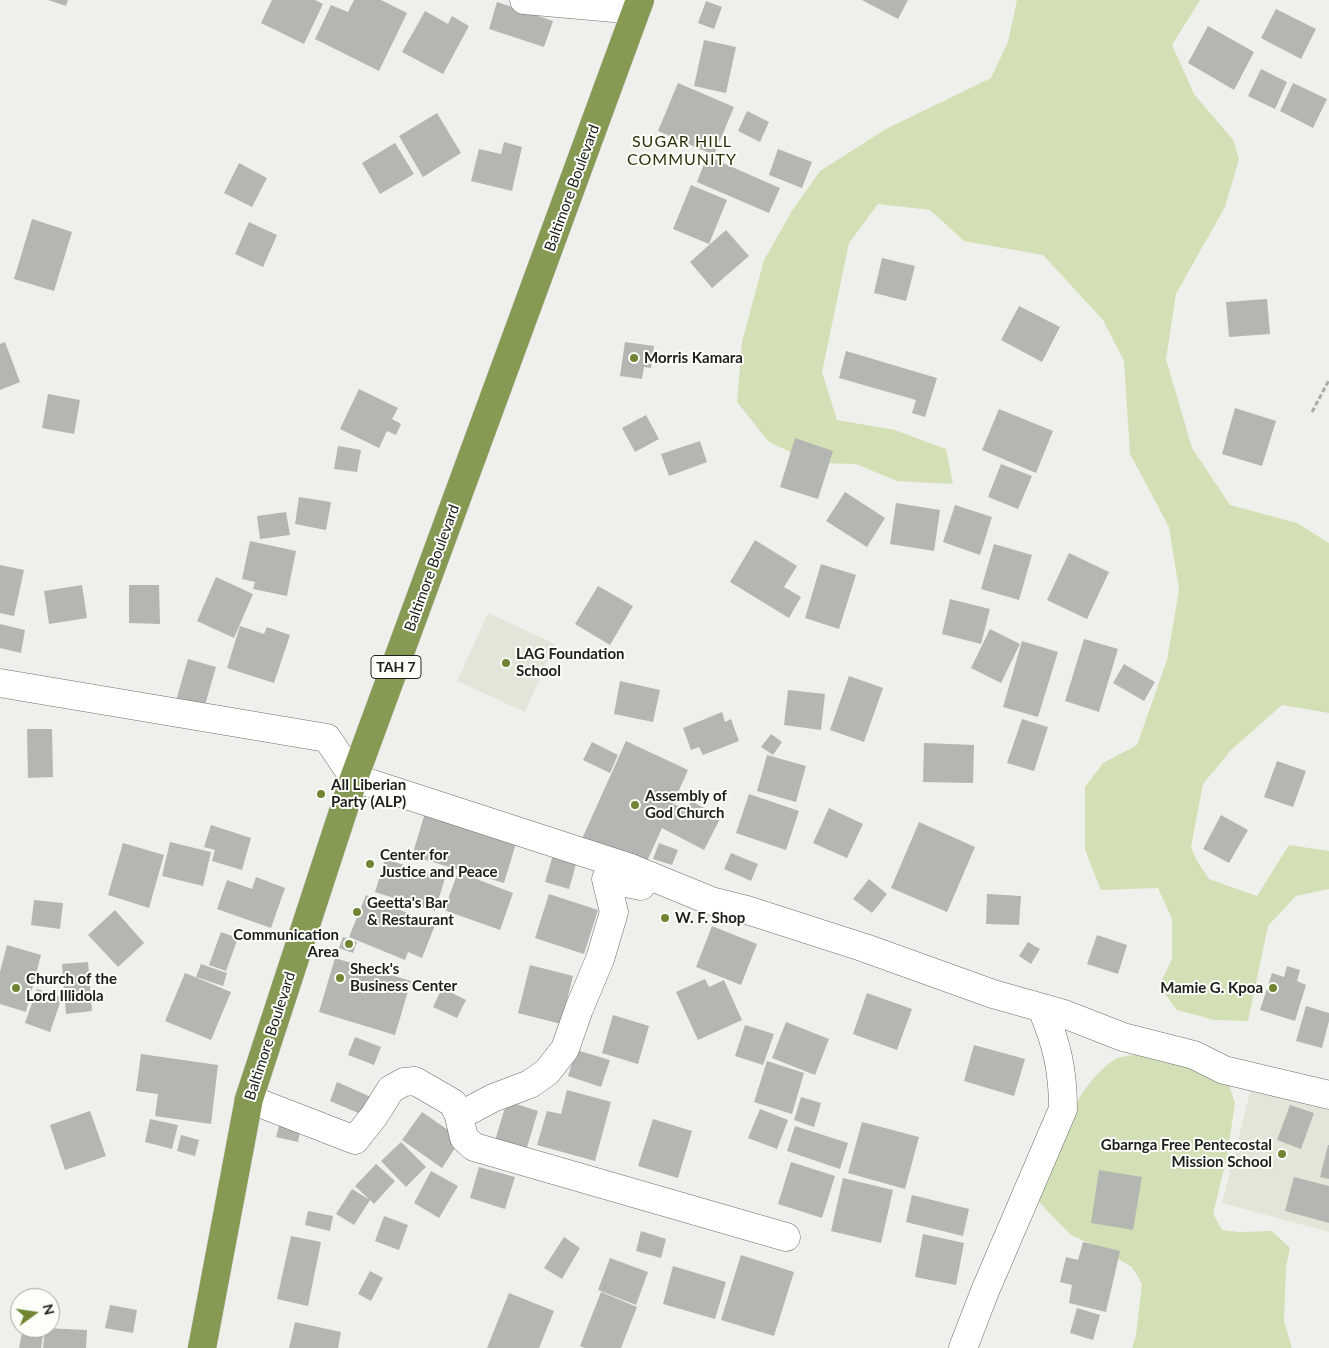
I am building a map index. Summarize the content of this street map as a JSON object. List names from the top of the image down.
{
  "streets": {
    "highway": ["Baltimore Boulevard", "TAH 7"]
  },
  "districts": ["SUGAR HILL COMMUNITY"],
  "places": [
    "Morris Kamara",
    "LAG Foundation School",
    "All Liberian Party (ALP)",
    "Assembly of God Church",
    "Center for Justice and Peace",
    "Geetta's Bar & Restaurant",
    "W. F. Shop",
    "Communication Area",
    "Sheck's Business Center",
    "Church of the Lord Illidola",
    "Mamie G. Kpoa",
    "Gbarnga Free Pentecostal Mission School"
  ],
  "north": "right"
}
